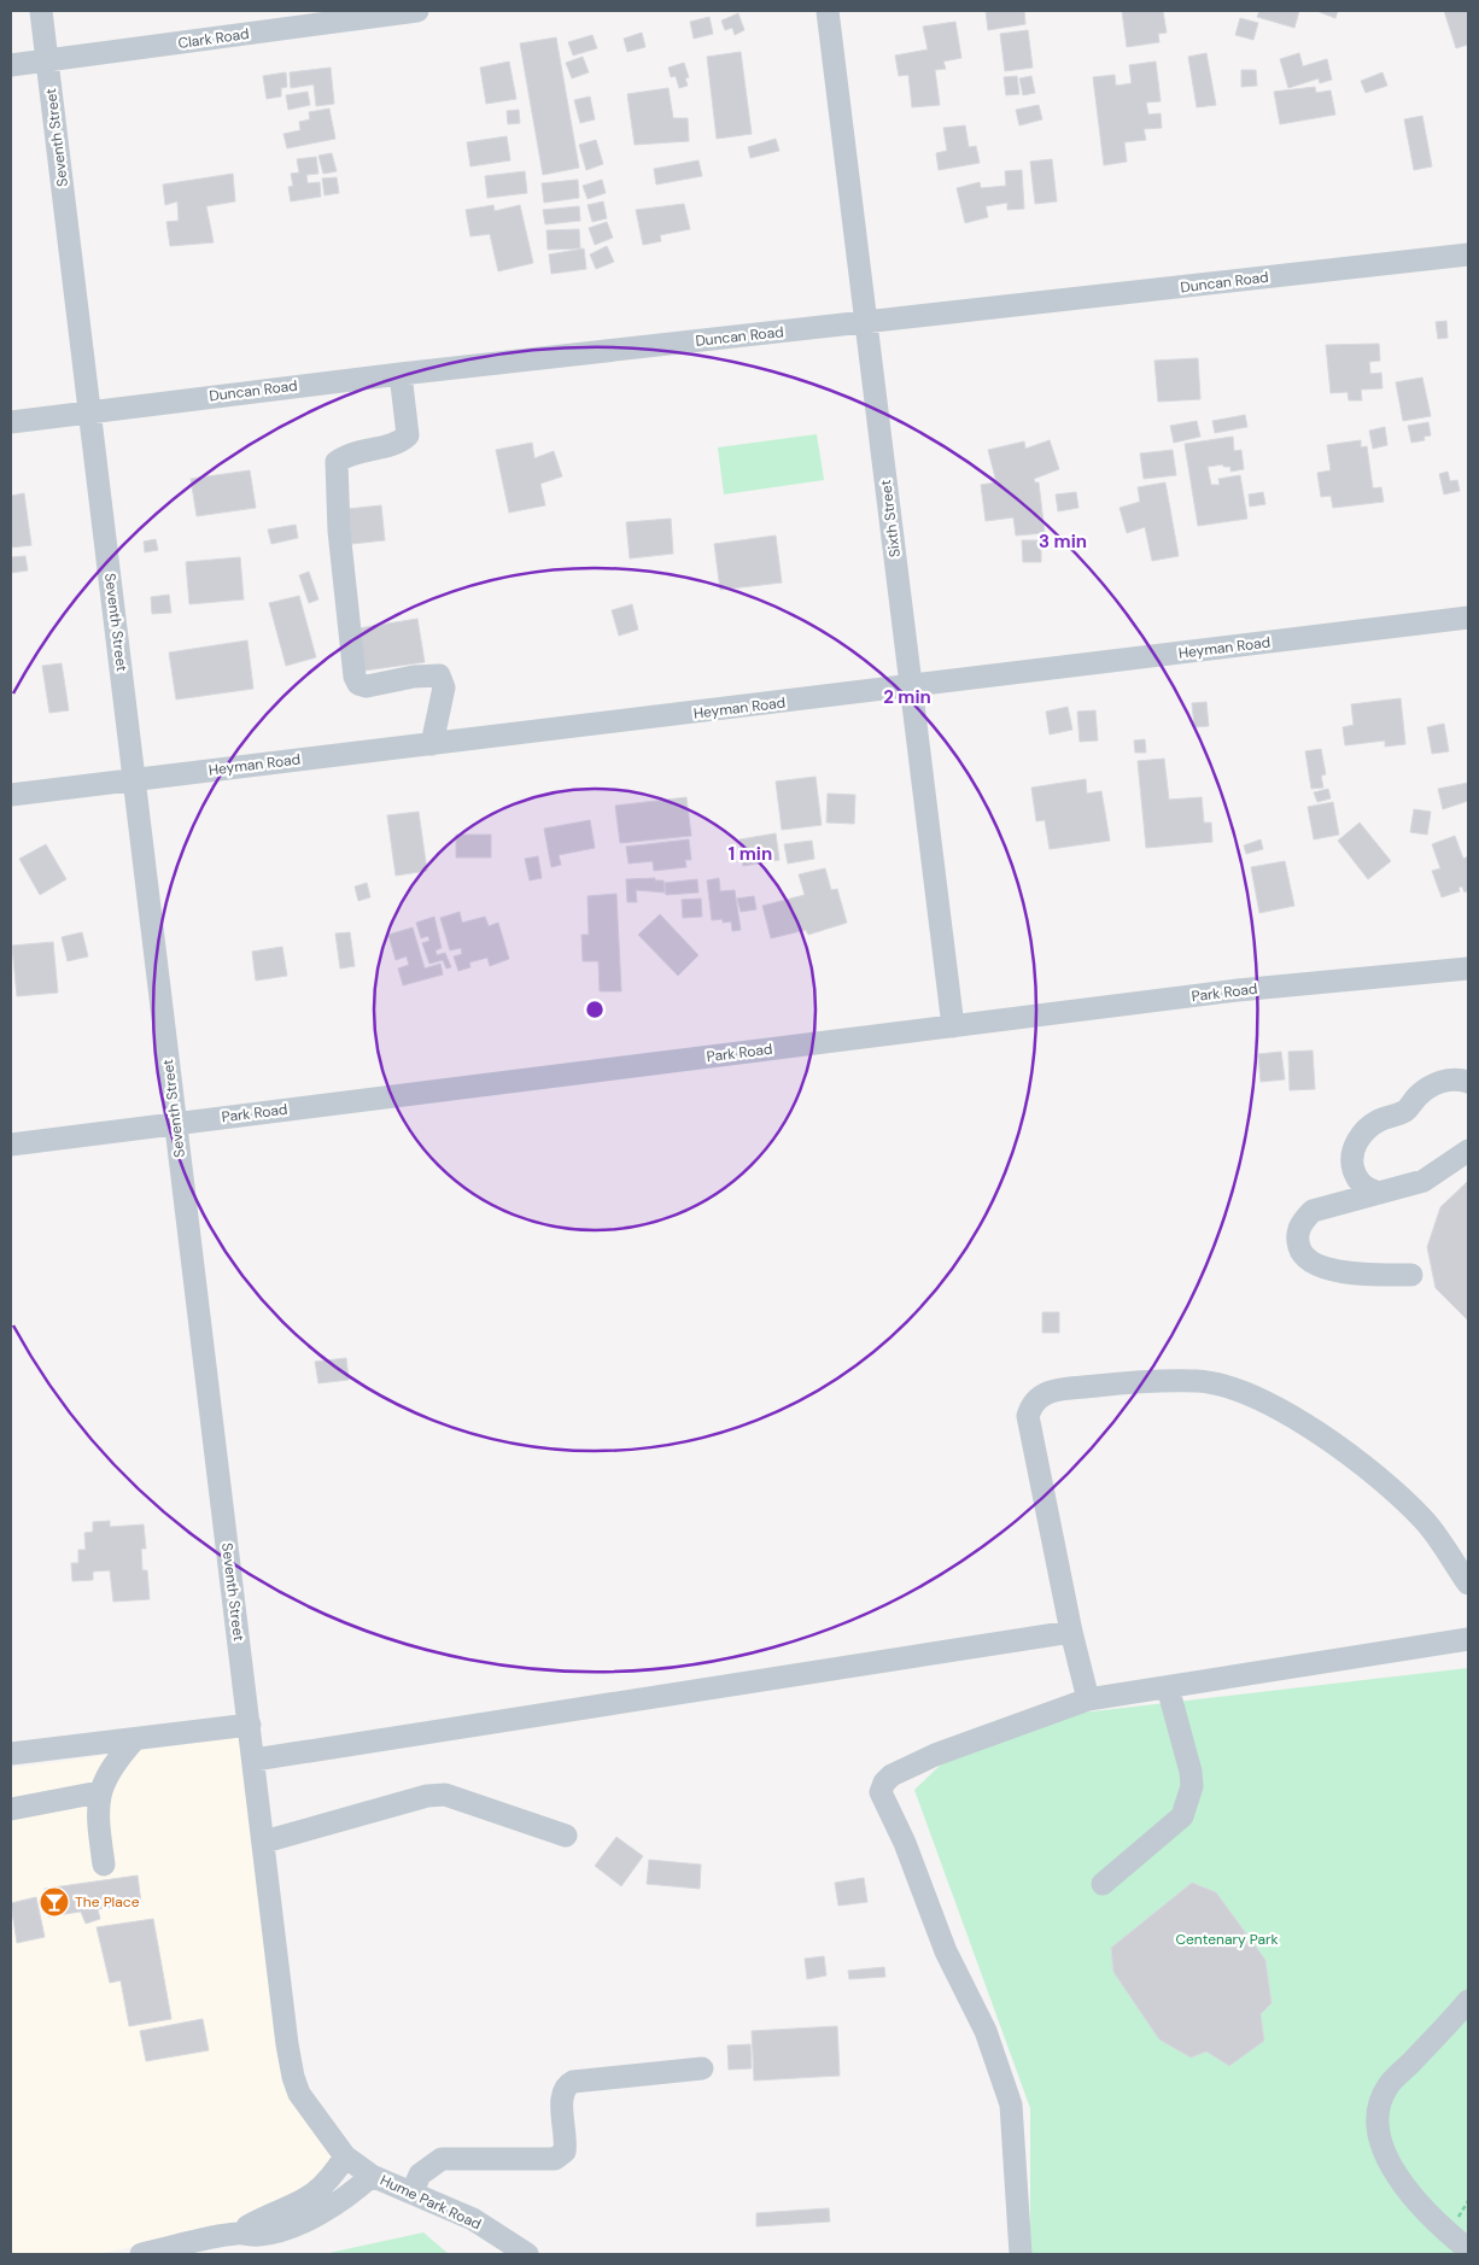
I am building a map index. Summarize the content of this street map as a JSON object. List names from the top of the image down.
{
  "streets": {
    "street": [
      "Clark Road",
      "Seventh Street",
      "Duncan Road",
      "Sixth Street",
      "Heyman Road",
      "Park Road",
      "Hume Park Road"
    ]
  },
  "crossings": [
    ["Clark Road", "Seventh Street"],
    ["Seventh Street", "Duncan Road"],
    ["Seventh Street", "Heyman Road"],
    ["Seventh Street", "Park Road"],
    ["Seventh Street", "Hume Park Road"],
    ["Duncan Road", "Sixth Street"],
    ["Sixth Street", "Heyman Road"],
    ["Sixth Street", "Park Road"]
  ],
  "parks": ["Centenary Park"],
  "places": {
    "bar": ["The Place"]
  },
  "rings": ["3 min", "2 min", "1 min"]
}
